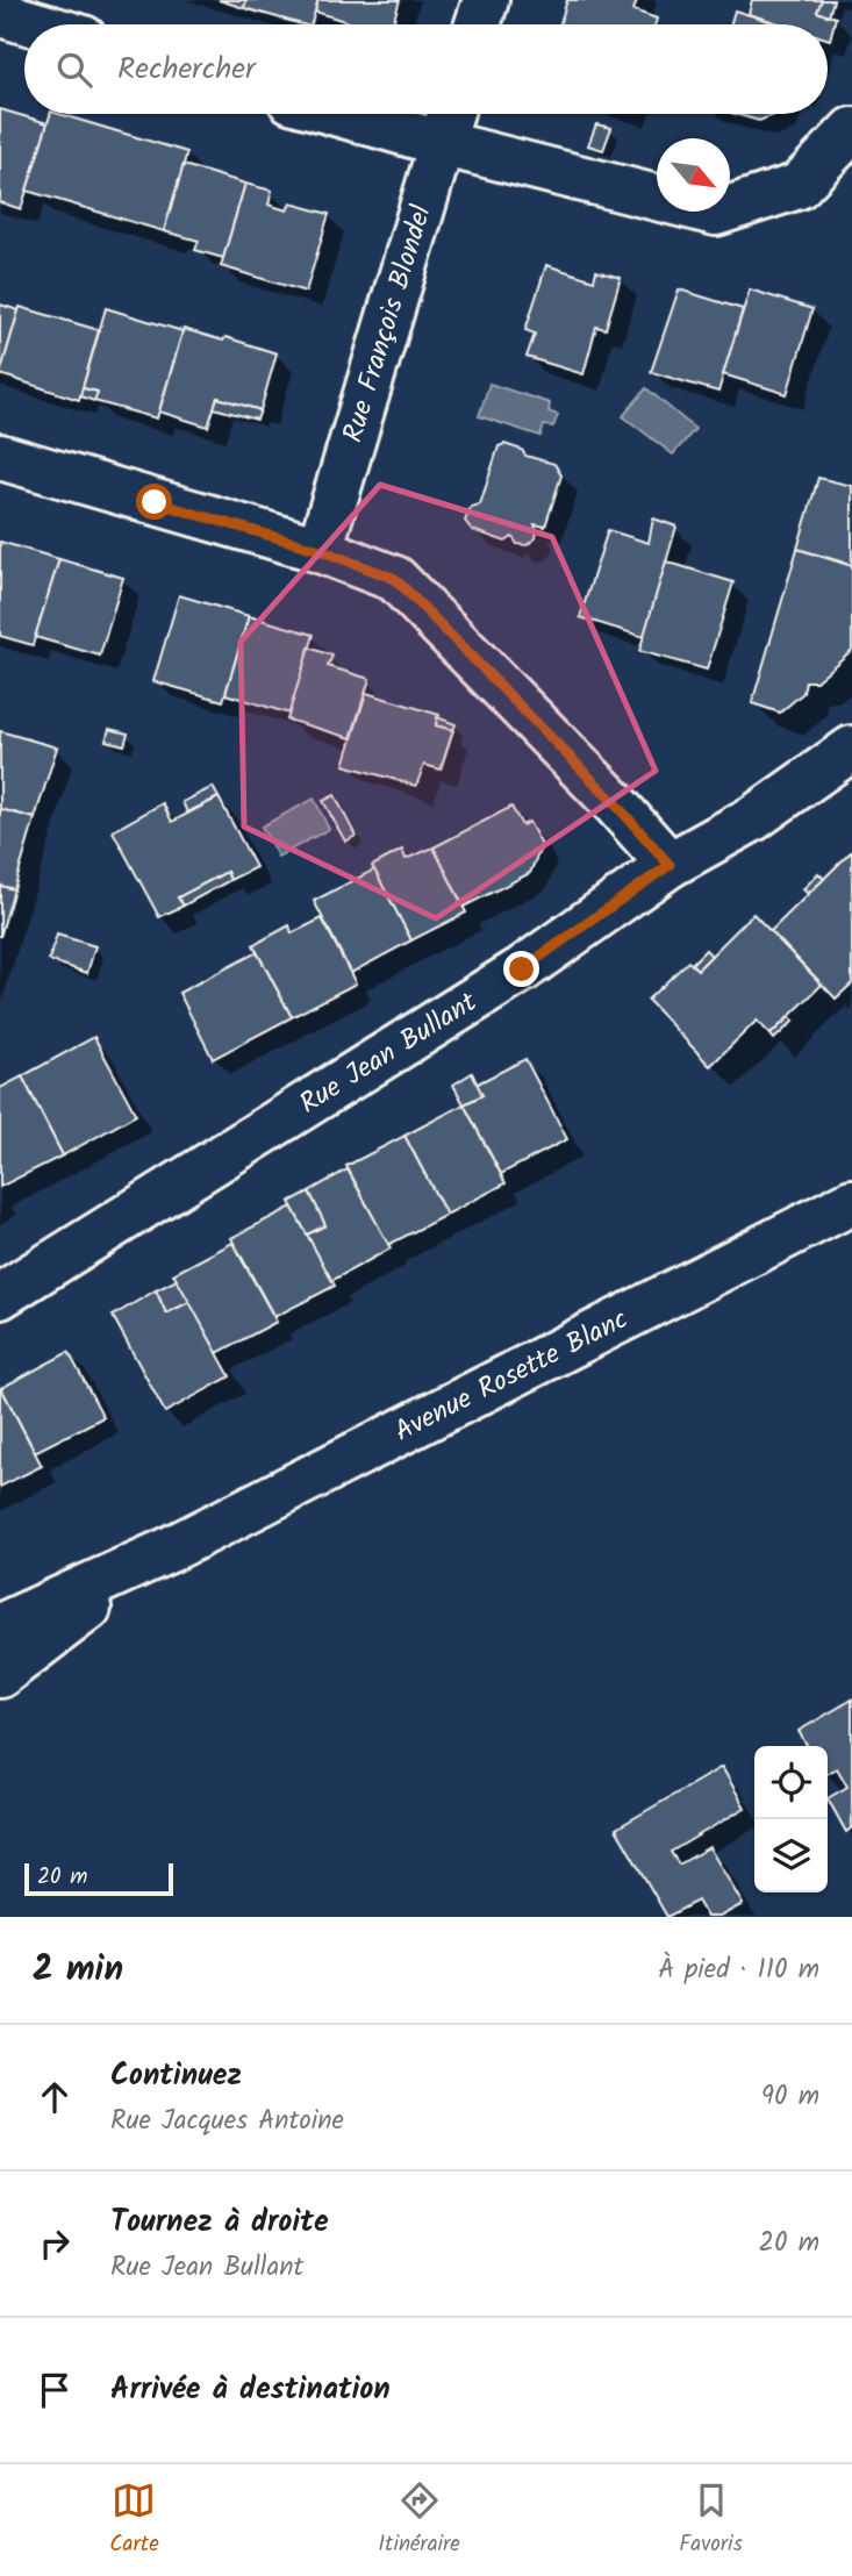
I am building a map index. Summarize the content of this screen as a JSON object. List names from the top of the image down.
{
  "streets": {
    "street": ["Rue François Blondel", "Rue Jean Bullant", "Avenue Rosette Blanc"]
  },
  "scale_bar": "20 m",
  "north": "bottom right",
  "page": {
    "search": "Rechercher",
    "scale": "20 m",
    "heading": ["2 min", "À pied · 110 m"],
    "list": [
      ["Continuez", "Rue Jacques Antoine", "90 m"],
      ["Tournez à droite", "Rue Jean Bullant", "20 m"],
      "Arrivée à destination"
    ],
    "nav": ["Carte", "Itinéraire", "Favoris"]
  }
}
